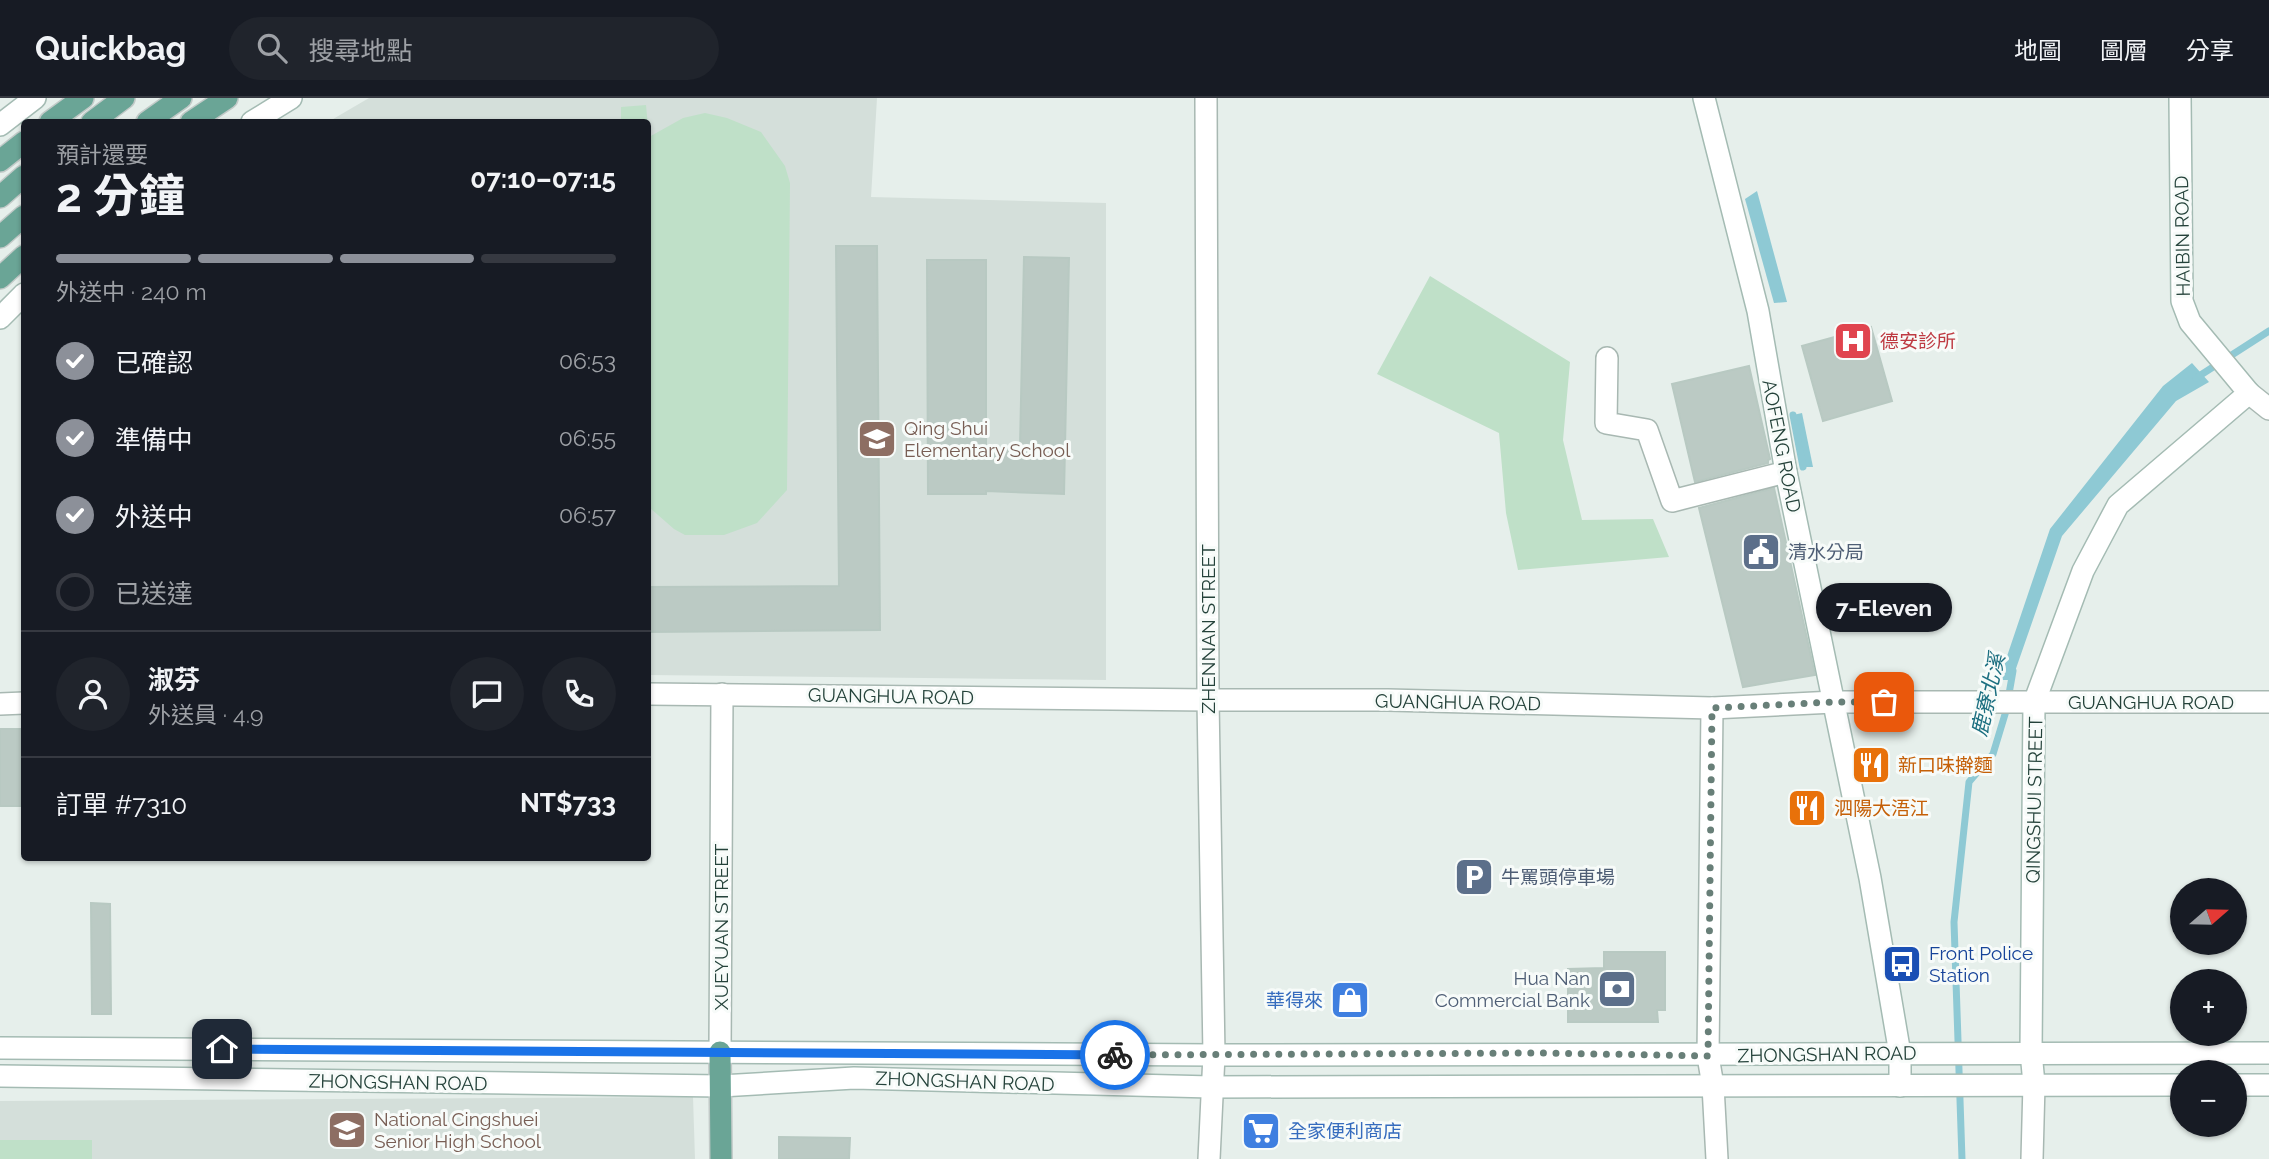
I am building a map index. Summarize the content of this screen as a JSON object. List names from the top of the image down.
{
  "streets": {
    "main road": ["XUEYUAN STREET"],
    "street": [
      "HAIBIN ROAD",
      "AOFENG ROAD",
      "ZHENNAN STREET",
      "GUANGHUA ROAD",
      "QINGSHUI STREET",
      "ZHONGSHAN ROAD"
    ]
  },
  "crossings": [
    ["HAIBIN ROAD", "QINGSHUI STREET"],
    ["AOFENG ROAD", "GUANGHUA ROAD"],
    ["AOFENG ROAD", "ZHONGSHAN ROAD"],
    ["ZHENNAN STREET", "GUANGHUA ROAD"],
    ["ZHENNAN STREET", "ZHONGSHAN ROAD"],
    ["GUANGHUA ROAD", "QINGSHUI STREET"],
    ["GUANGHUA ROAD", "XUEYUAN STREET"],
    ["QINGSHUI STREET", "ZHONGSHAN ROAD"],
    ["XUEYUAN STREET", "ZHONGSHAN ROAD"]
  ],
  "water": ["鹿寮北溪"],
  "places": {
    "hospital": ["德安診所"],
    "school or university": ["Qing Shui Elementary School", "National Cingshuei Senior High School"],
    "public building": ["清水分局"],
    "other": ["7-Eleven"],
    "restaurant": ["新口味擀麵", "泗陽大浯江"],
    "parking": ["牛罵頭停車場"],
    "bus stop": ["Front Police Station"],
    "bank": ["Hua Nan Commercial Bank"],
    "shop": ["華得來"],
    "supermarket": ["全家便利商店"]
  },
  "north": "right",
  "page": {
    "header": "Quickbag",
    "search": "搜尋地點",
    "nav": ["地圖", "圖層", "分享"],
    "heading": ["2 分鐘", "預計還要", "07:10–07:15"],
    "panel": [
      "淑芬",
      "外送員 · 4.9",
      "訂單 #7310",
      "NT$733"
    ],
    "bar": "外送中 · 240 m",
    "list": [
      ["已確認", "06:53"],
      ["準備中", "06:55"],
      ["外送中", "06:57"],
      "已送達"
    ],
    "bubble": "7-Eleven",
    "map_buttons": ["+", "−"]
  }
}
